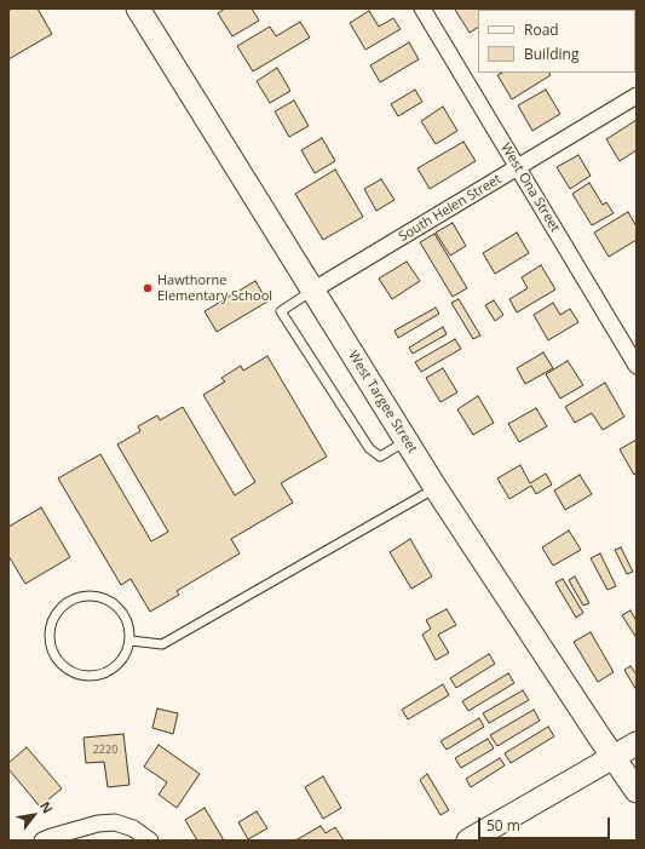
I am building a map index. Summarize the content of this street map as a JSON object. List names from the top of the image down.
{
  "streets": {
    "street": ["West Ona Street", "South Helen Street", "West Targee Street"]
  },
  "crossings": [
    ["West Ona Street", "South Helen Street"],
    ["South Helen Street", "West Targee Street"]
  ],
  "places": ["Hawthorne Elementary School"],
  "house_numbers": ["2220"],
  "legend": ["Road", "Building"],
  "scale_bar": "50 m",
  "north": "top right"
}
